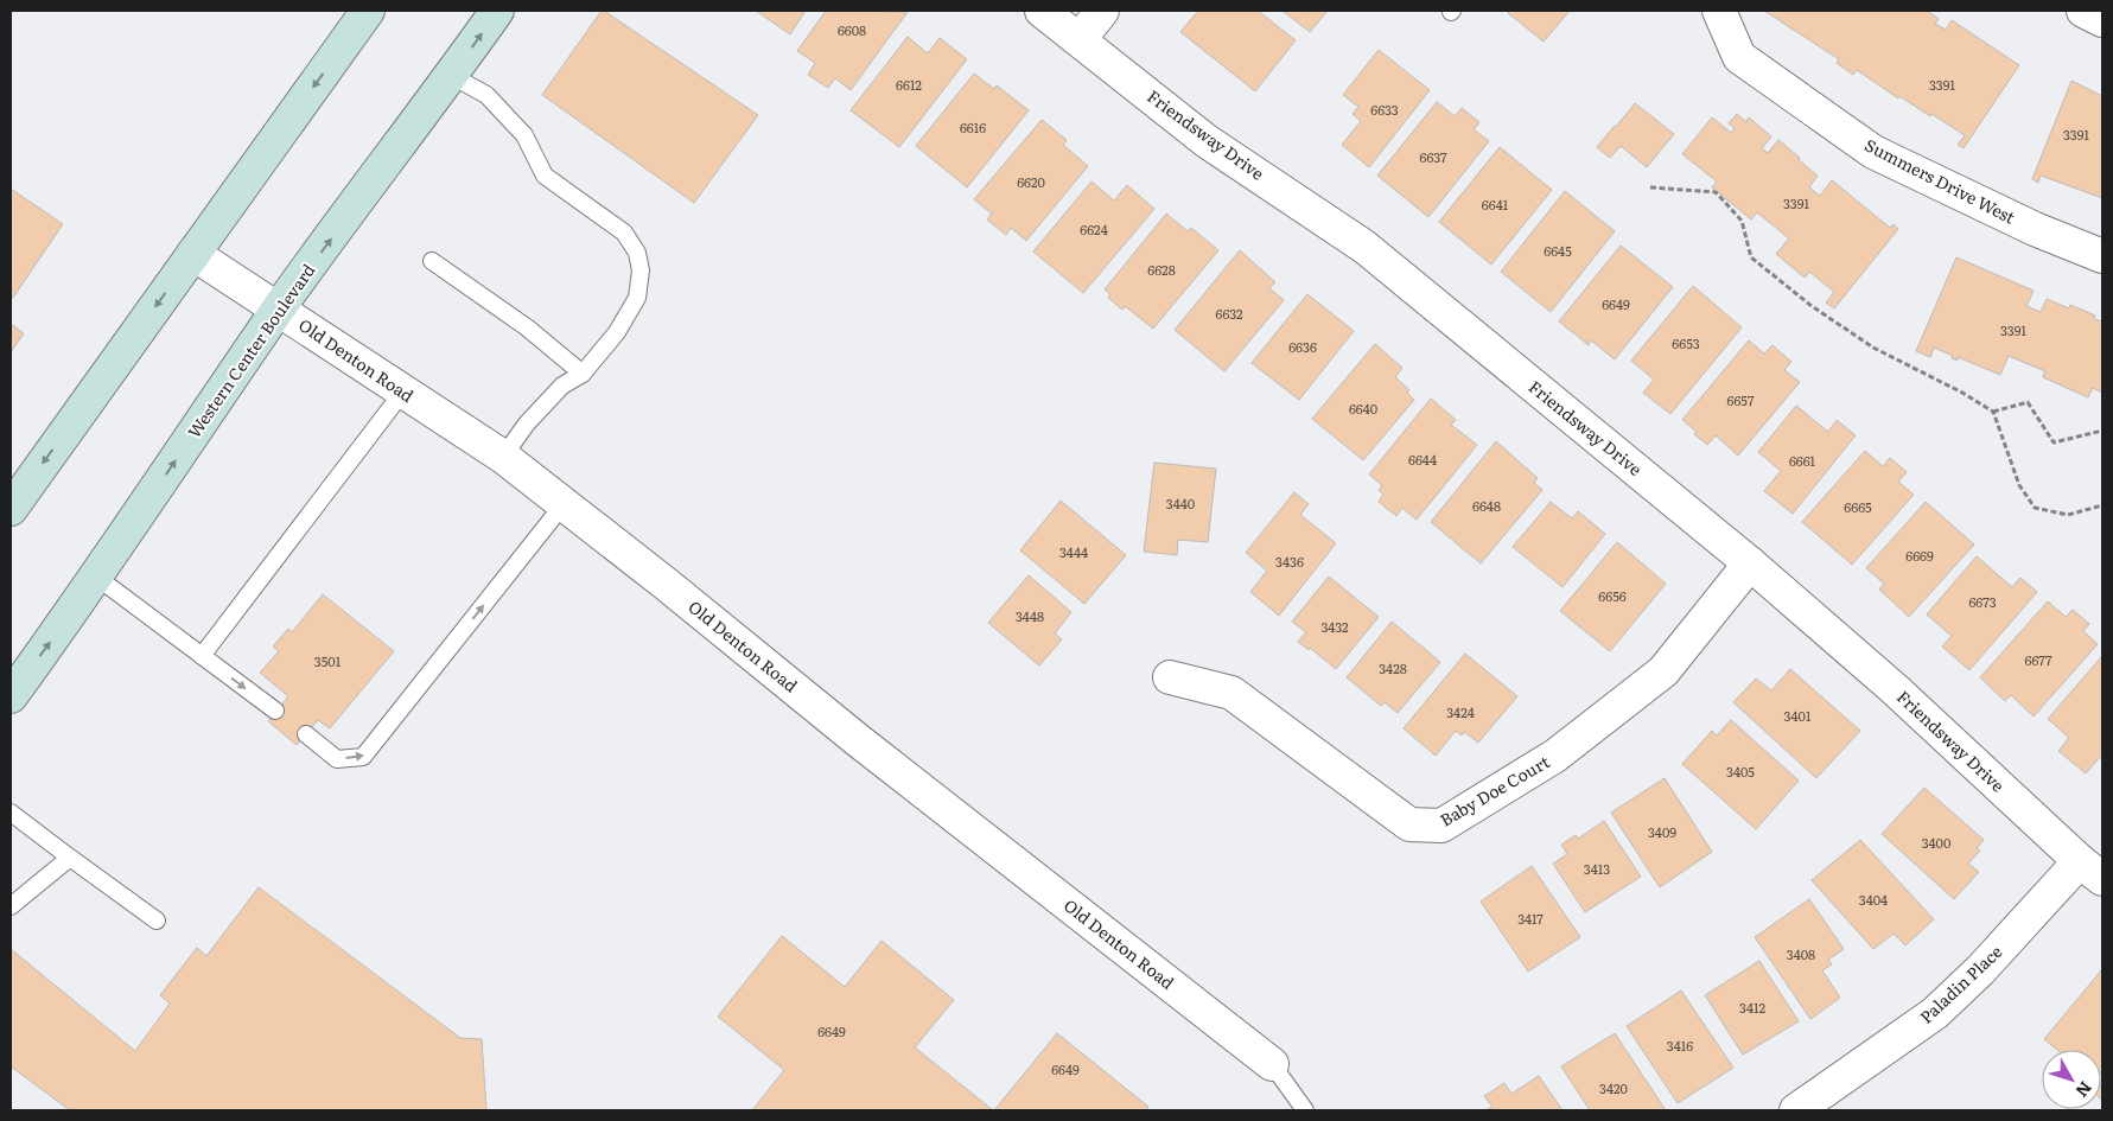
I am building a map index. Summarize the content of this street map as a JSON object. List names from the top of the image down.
{
  "streets": {
    "main road": ["Western Center Boulevard"],
    "street": [
      "Friendsway Drive",
      "Summers Drive West",
      "Old Denton Road",
      "Baby Doe Court",
      "Paladin Place"
    ]
  },
  "crossings": [
    ["Friendsway Drive", "Baby Doe Court"],
    ["Friendsway Drive", "Paladin Place"],
    ["Western Center Boulevard", "Old Denton Road"]
  ],
  "house_numbers": [
    "6608",
    "6612",
    "3391",
    "6633",
    "6616",
    "3391",
    "6637",
    "6620",
    "3391",
    "6641",
    "6624",
    "6645",
    "6628",
    "6649",
    "6632",
    "3391",
    "6653",
    "6636",
    "6657",
    "6640",
    "6644",
    "6661",
    "3440",
    "6648",
    "6665",
    "3444",
    "6669",
    "3436",
    "6656",
    "6673",
    "3448",
    "3432",
    "6677",
    "3501",
    "3428",
    "3424",
    "3401",
    "3405",
    "3409",
    "3400",
    "3413",
    "3404",
    "3417",
    "3408",
    "3412",
    "6649",
    "3416",
    "6649",
    "3420"
  ],
  "north": "bottom right"
}
